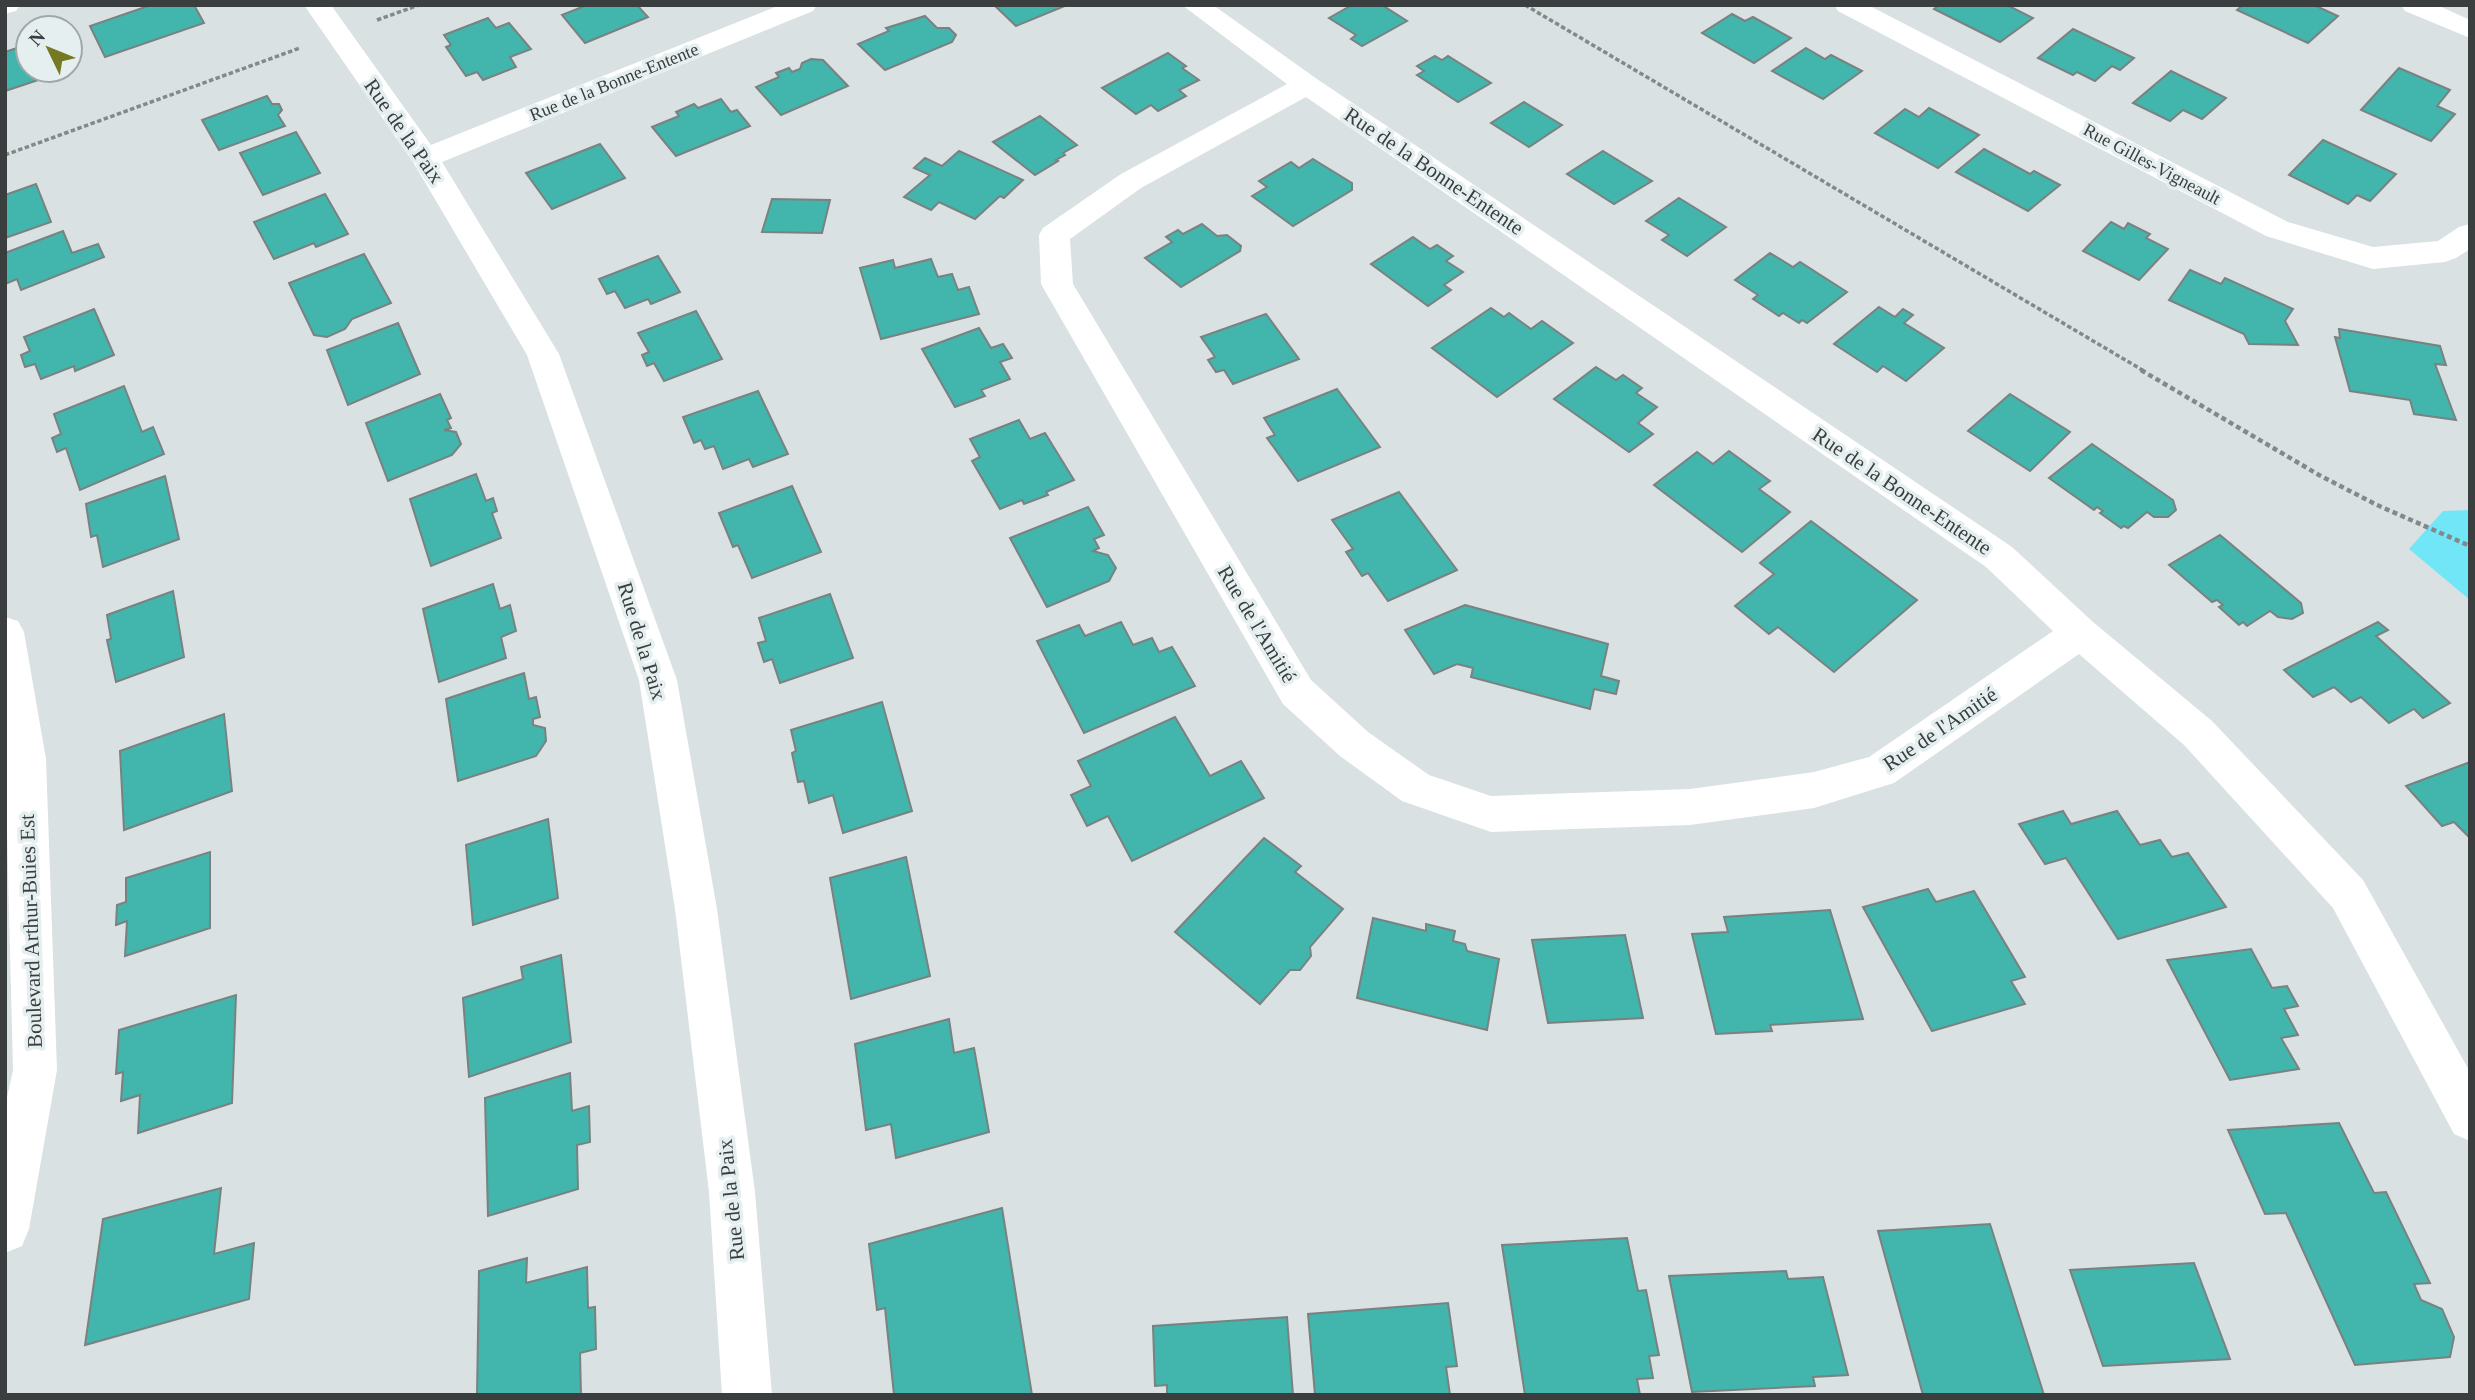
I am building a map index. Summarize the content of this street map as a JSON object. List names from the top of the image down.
{
  "streets": {
    "street": [
      "Rue de la Bonne-Entente",
      "Rue de la Paix",
      "Rue Gilles-Vigneault",
      "Rue de l'Amitié",
      "Boulevard Arthur-Buies Est"
    ]
  },
  "crossings": [
    ["Rue de la Bonne-Entente", "Rue de la Paix"],
    ["Rue de la Bonne-Entente", "Rue de l'Amitié"]
  ],
  "north": "top left"
}
